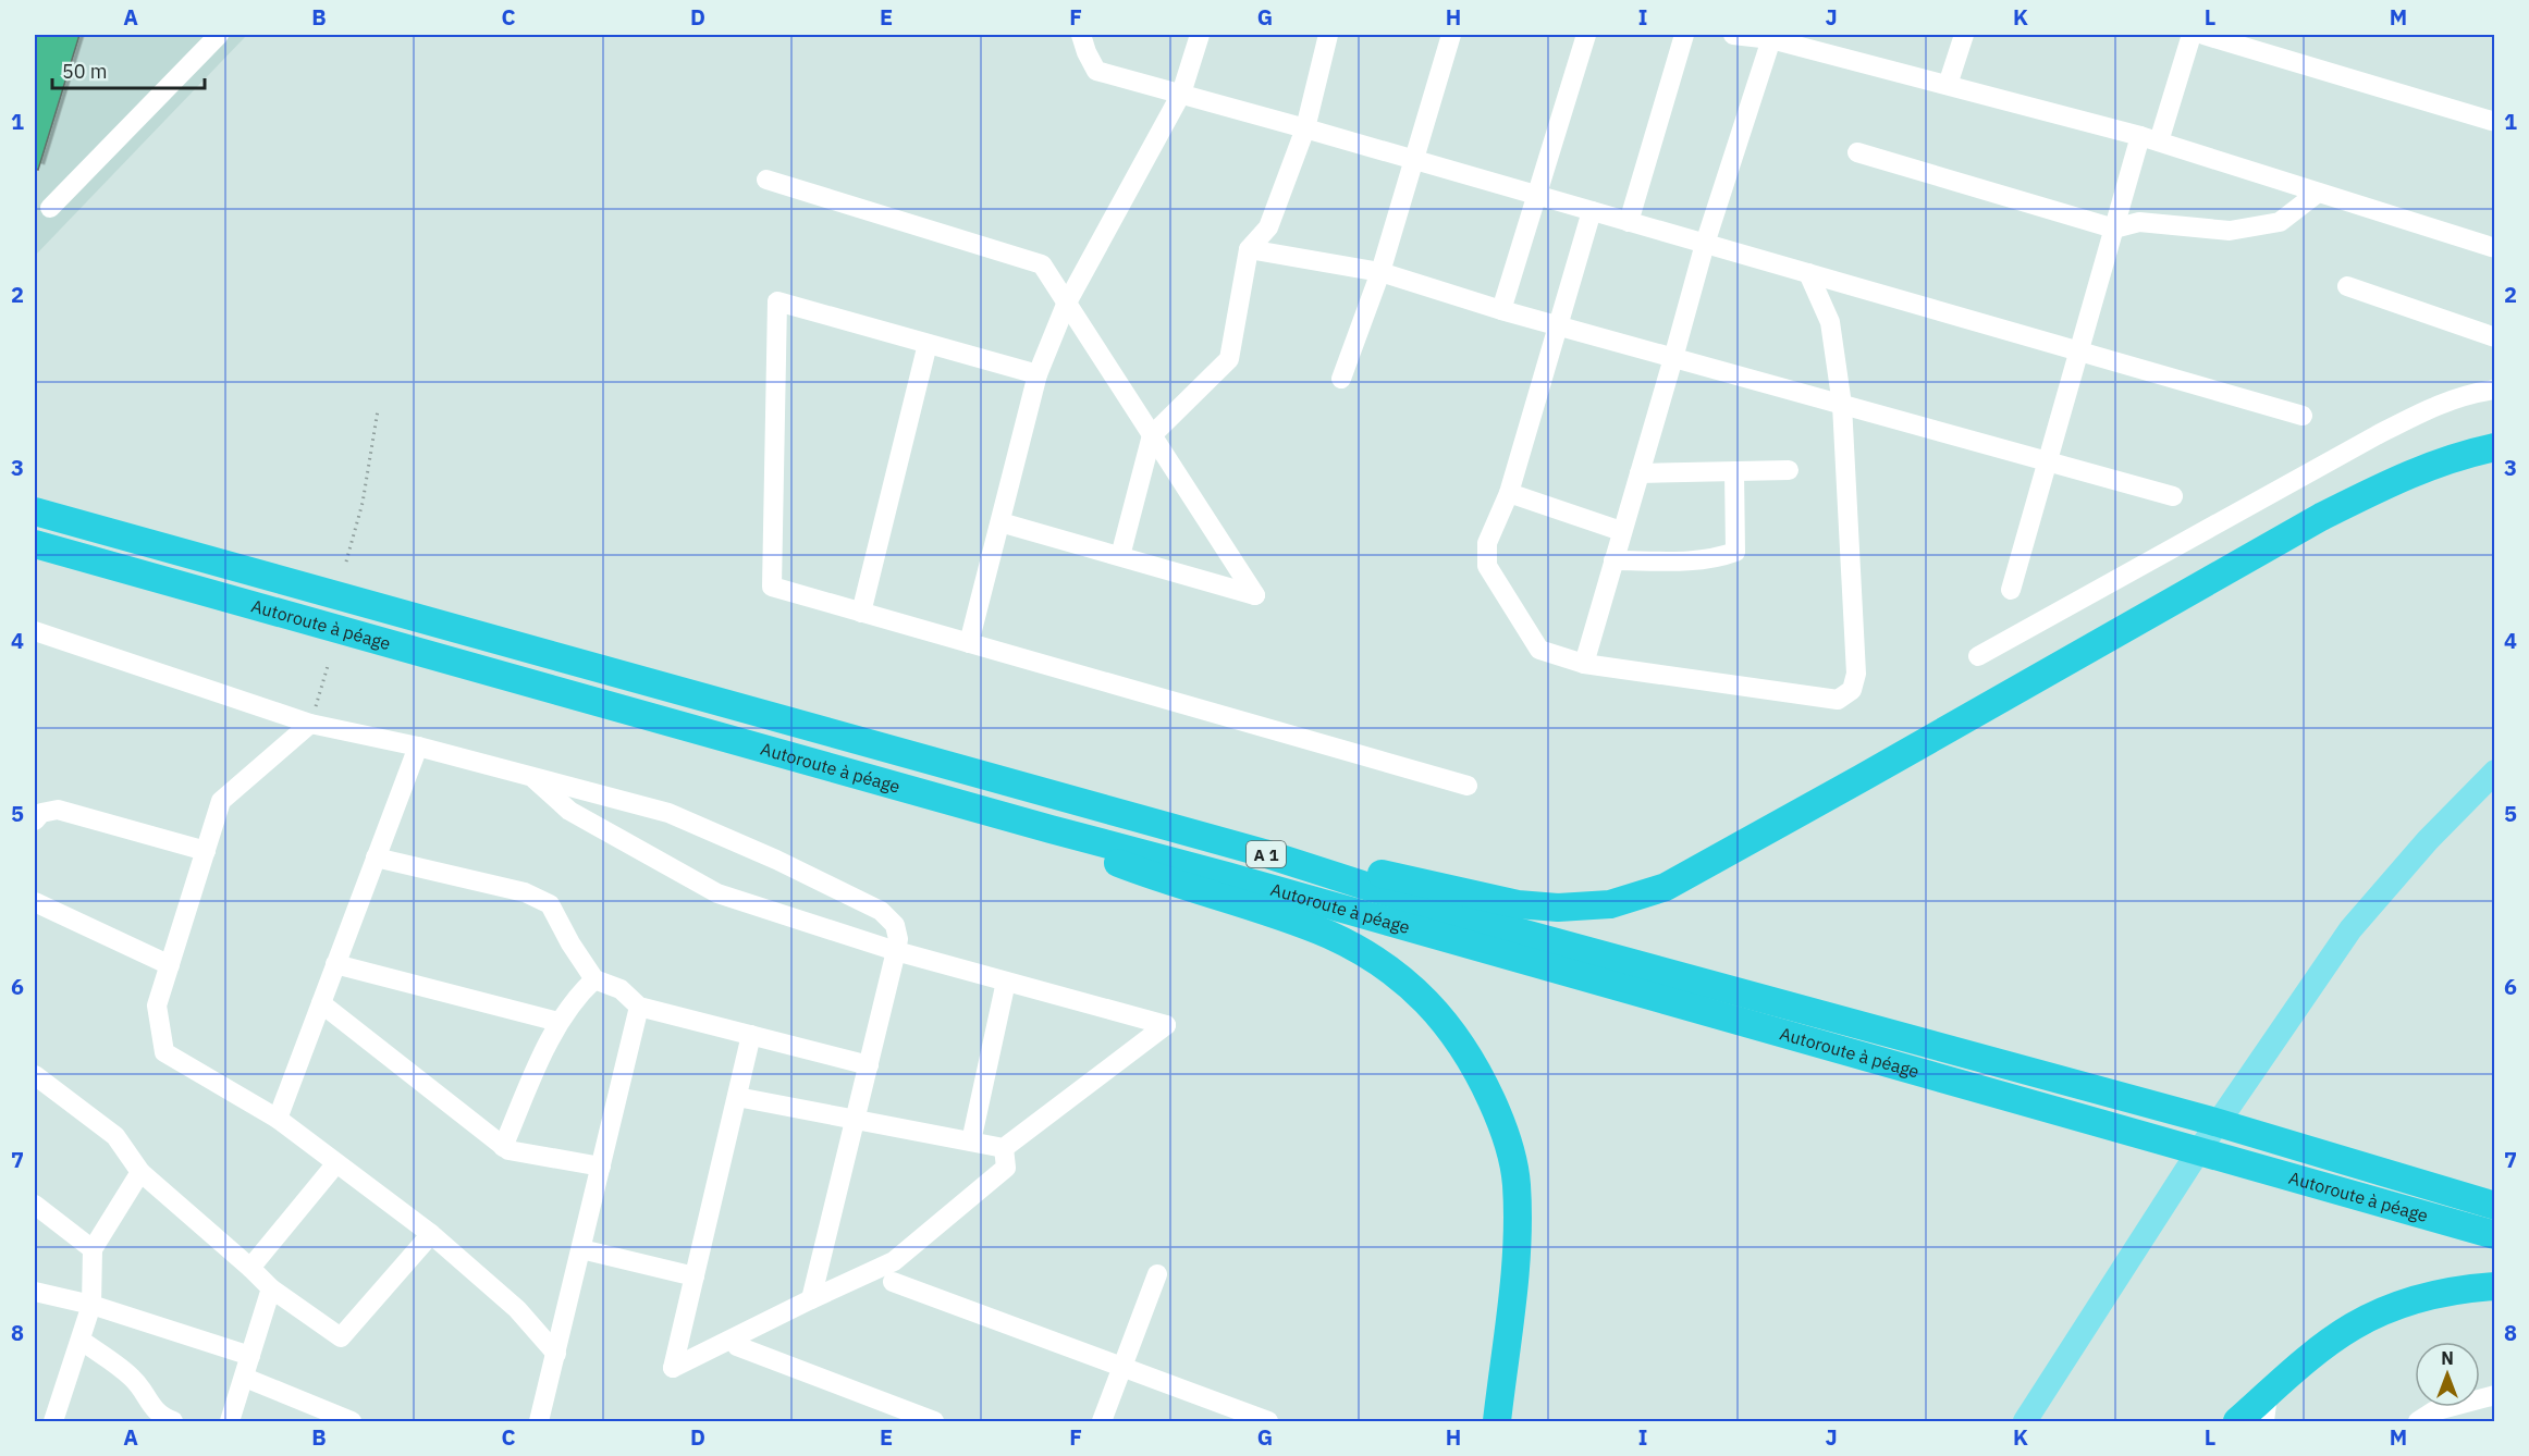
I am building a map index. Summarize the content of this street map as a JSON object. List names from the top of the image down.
{
  "streets": {
    "highway": ["Autoroute à péage", "A 1"]
  },
  "scale_bar": "50 m",
  "north": "top",
  "grid": {
    "columns": [
      "A",
      "B",
      "C",
      "D",
      "E",
      "F",
      "G",
      "H",
      "I",
      "J",
      "K",
      "L",
      "M"
    ],
    "rows": [
      "1",
      "2",
      "3",
      "4",
      "5",
      "6",
      "7",
      "8"
    ]
  }
}
